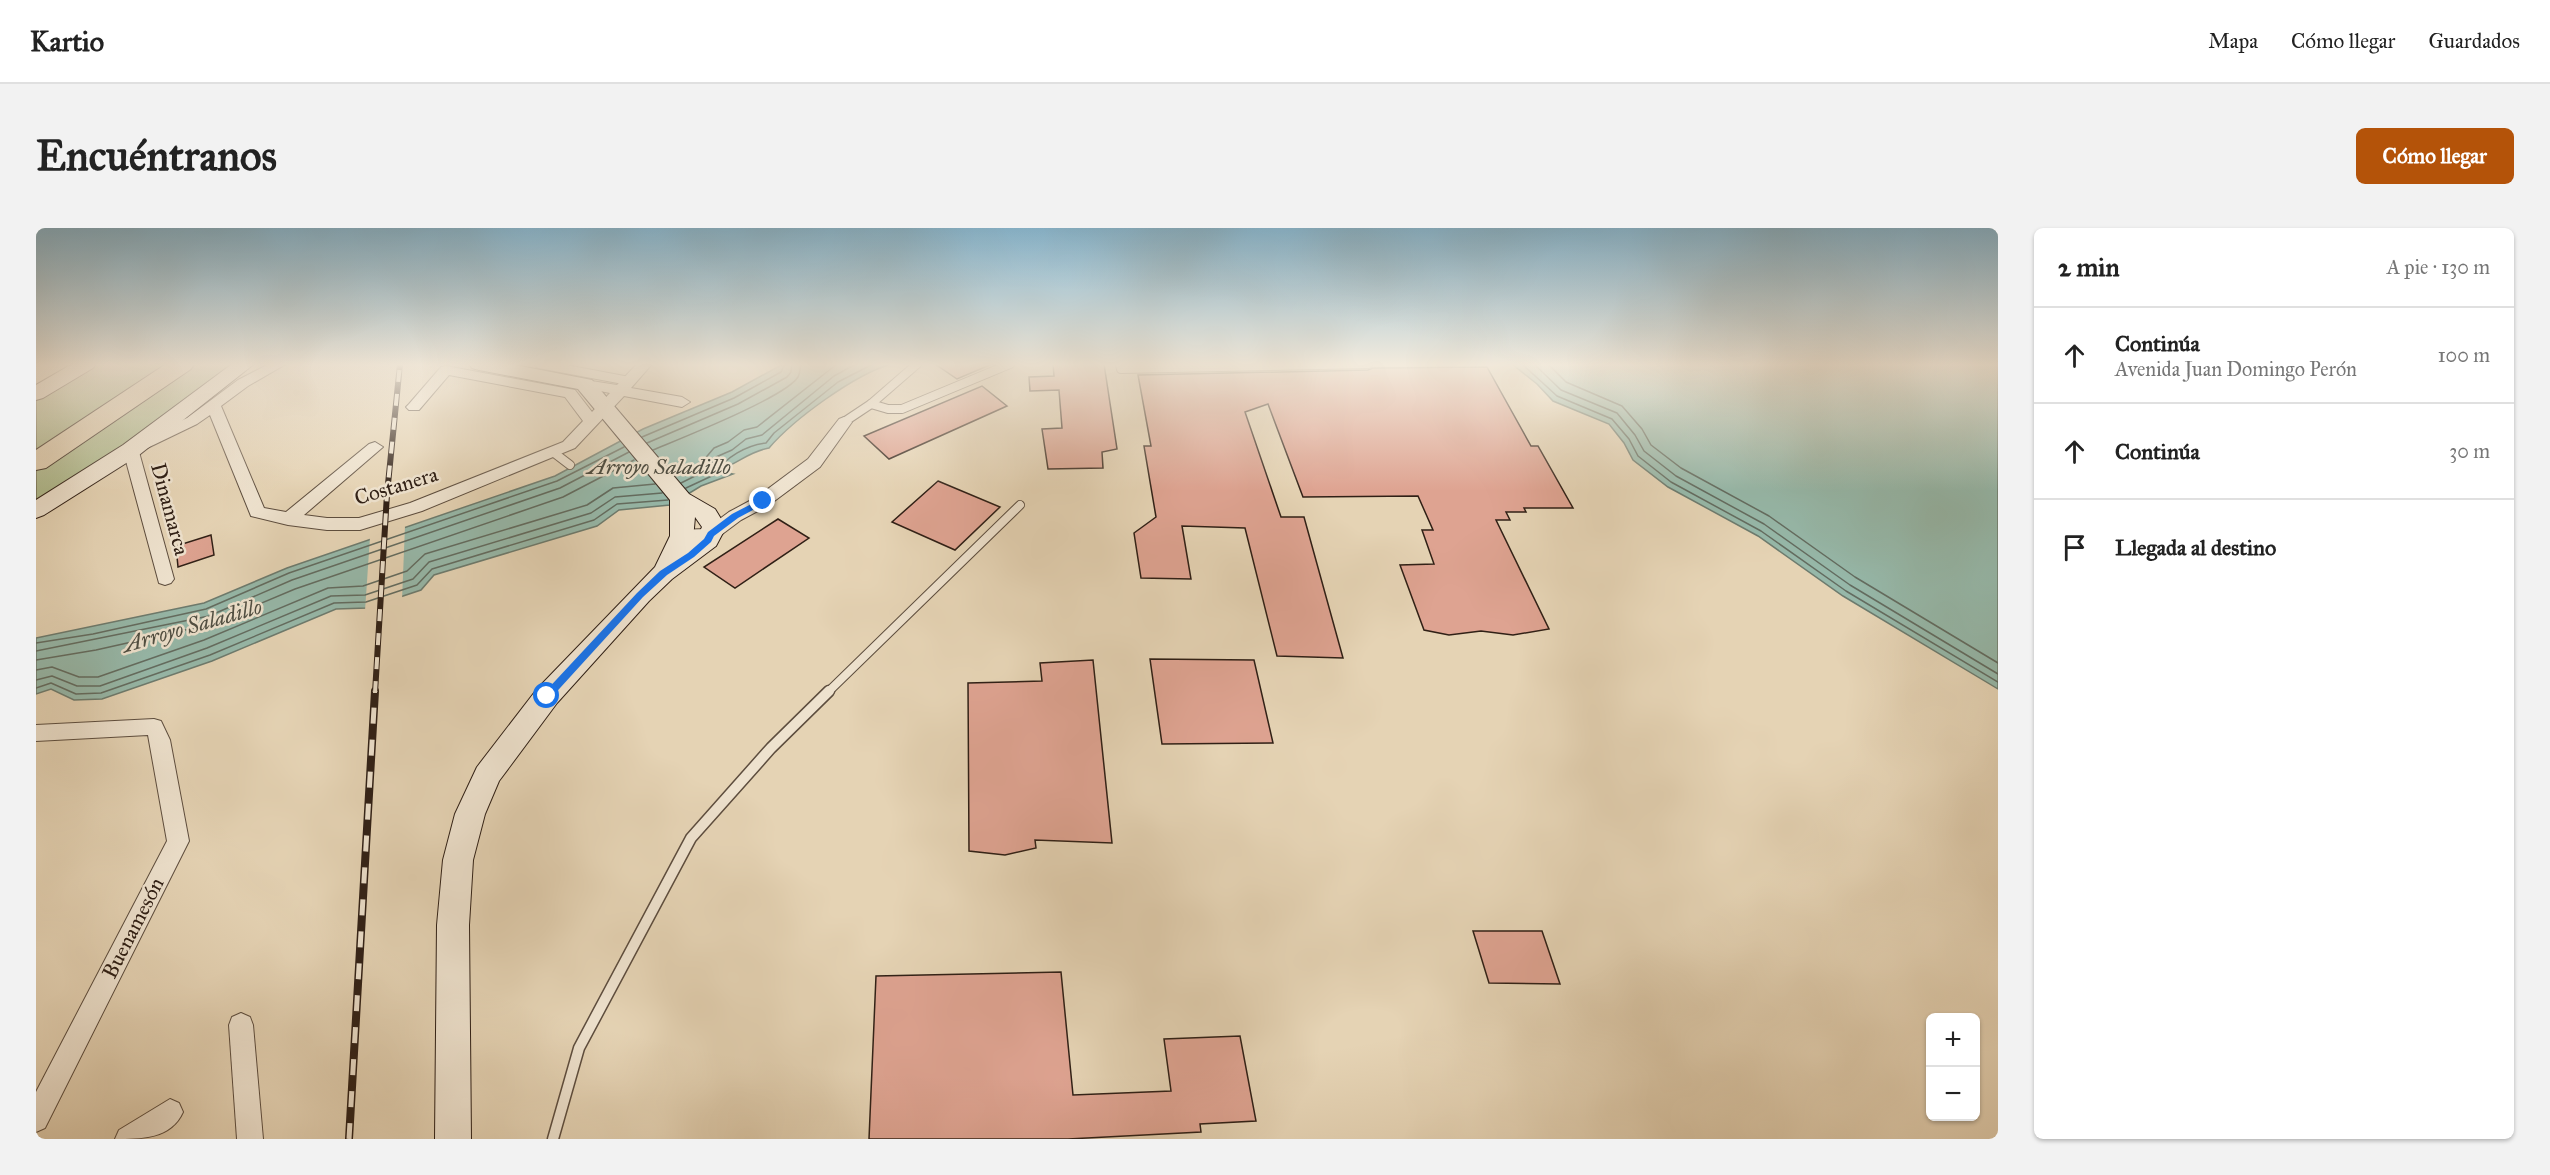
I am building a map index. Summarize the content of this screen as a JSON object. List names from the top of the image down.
{
  "streets": {
    "street": ["Costanera", "Dinamarca", "Buenamesón"]
  },
  "water": ["Arroyo Saladillo"],
  "page": {
    "header": "Kartio",
    "nav": ["Mapa", "Cómo llegar", "Guardados"],
    "buttons": "Cómo llegar",
    "title": "Encuéntranos",
    "heading": ["2 min", "A pie · 130 m"],
    "list": [
      ["Continúa", "Avenida Juan Domingo Perón", "100 m"],
      ["Continúa", "30 m"],
      "Llegada al destino"
    ],
    "map_buttons": ["+", "−"]
  }
}
